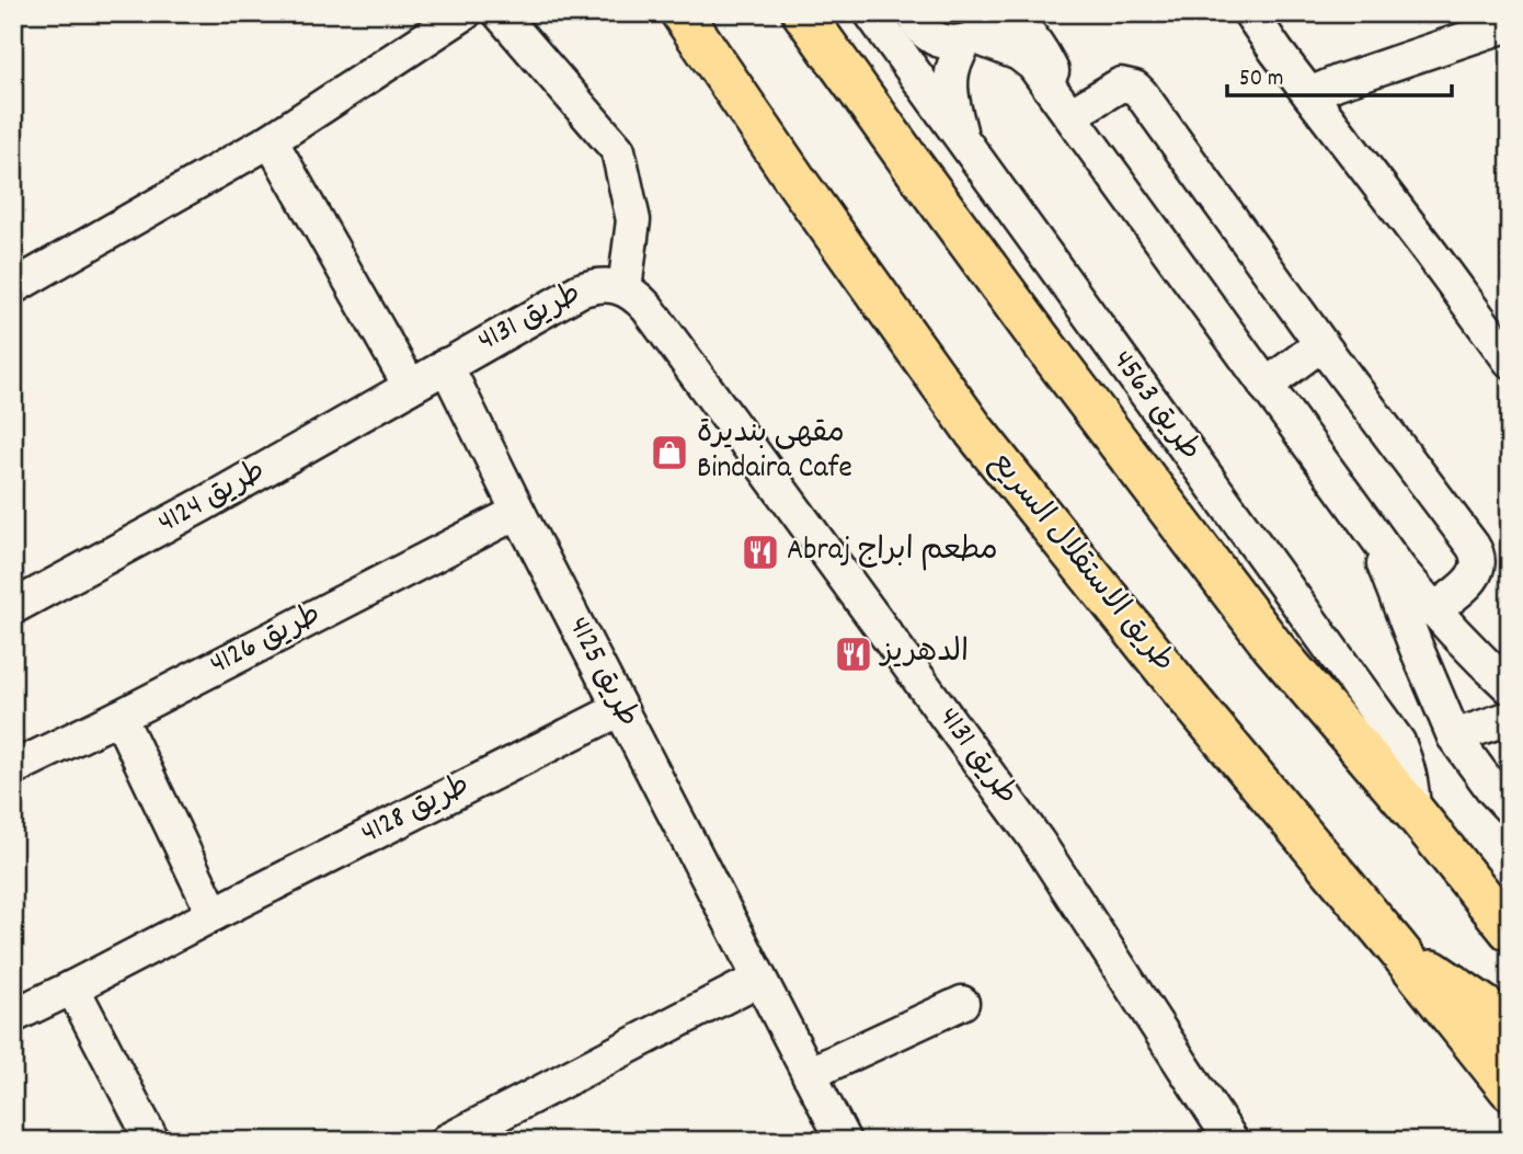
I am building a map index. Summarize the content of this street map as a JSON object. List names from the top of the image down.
{
  "streets": {
    "main road": ["طريق الاستقلال السريع"],
    "street": [
      "طريق 4131",
      "طريق 4563",
      "طريق 4124",
      "طريق 4126",
      "طريق 4125",
      "طريق 4128"
    ]
  },
  "crossings": [
    ["طريق 4131", "طريق 4124"],
    ["طريق 4131", "طريق 4125"],
    ["طريق 4126", "طريق 4125"],
    ["طريق 4125", "طريق 4128"]
  ],
  "places": {
    "shop": ["مقهى بنديرة Bindaira Cafe"],
    "restaurant": ["Abraj مطعم ابراج", "الدهريز"]
  },
  "scale_bar": "50 m"
}
